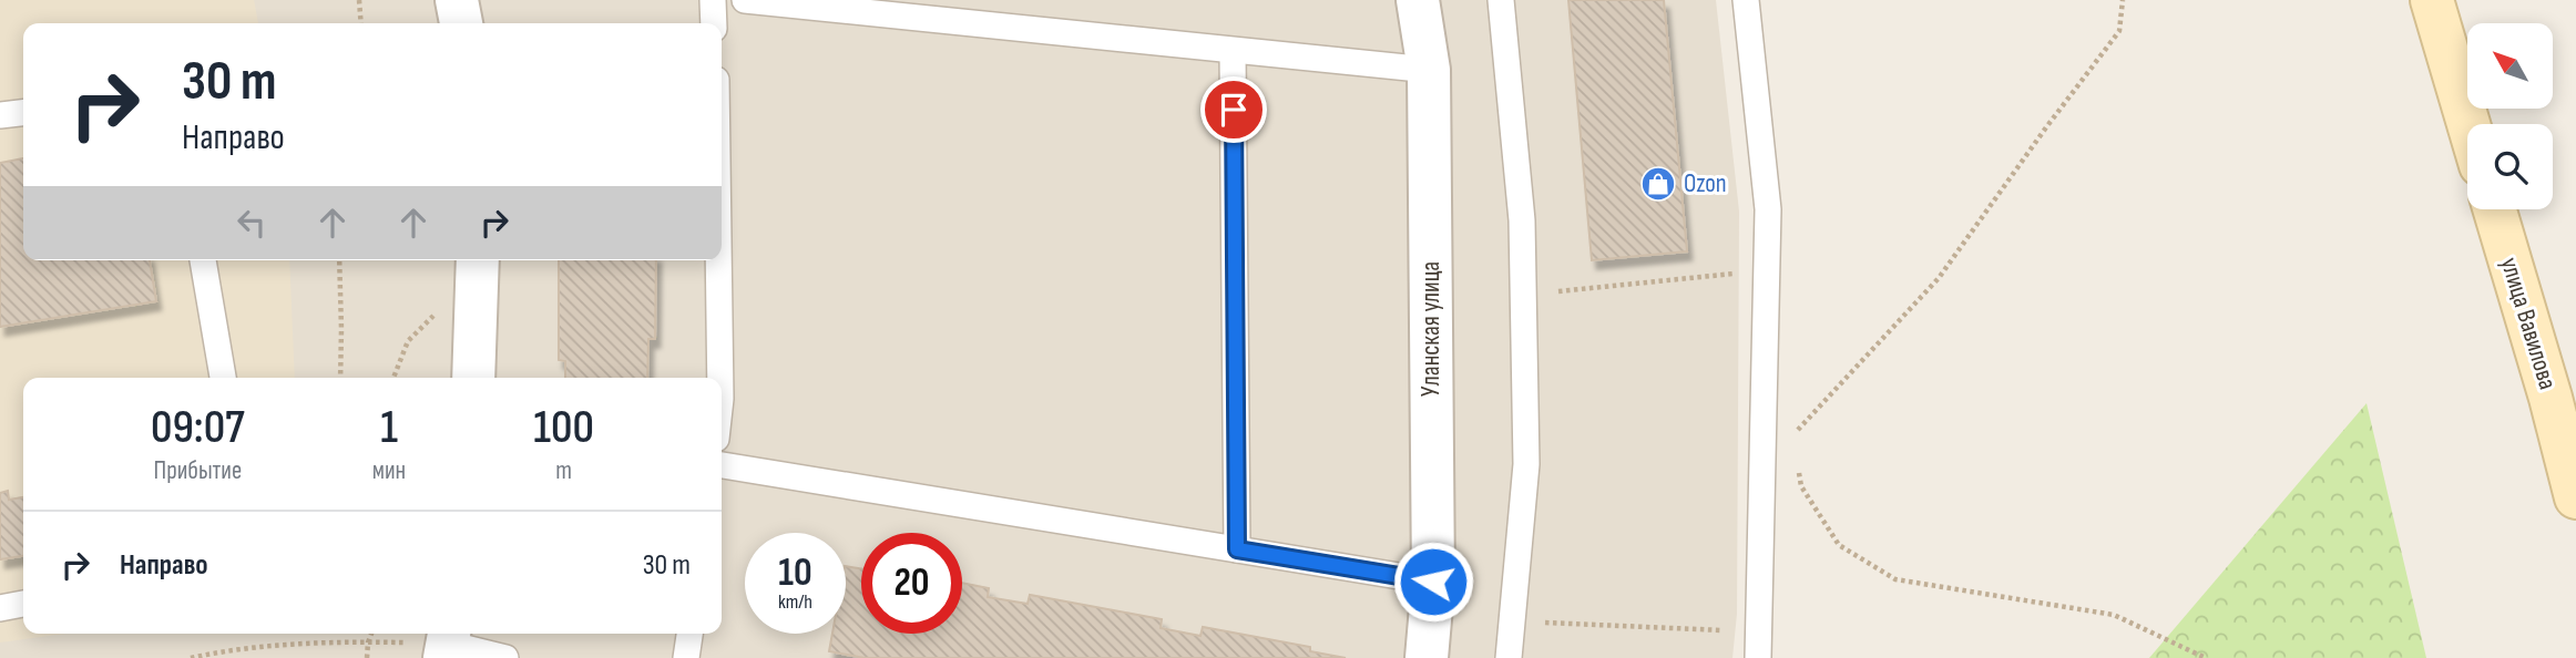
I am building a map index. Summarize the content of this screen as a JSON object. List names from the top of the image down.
{
  "streets": {
    "street": ["улица Вавилова", "Уланская улица"]
  },
  "places": {
    "shop": ["Ozon"]
  },
  "north": "top left",
  "page": {
    "turn": ["30 m", "Направо"],
    "eta": [
      "09:07",
      "Прибытие",
      "1",
      "мин",
      "100",
      "m"
    ],
    "list": [
      {
        "name": "Направо",
        "value": "30 m"
      }
    ],
    "speed": "10 km/h",
    "limit": "20"
  }
}
